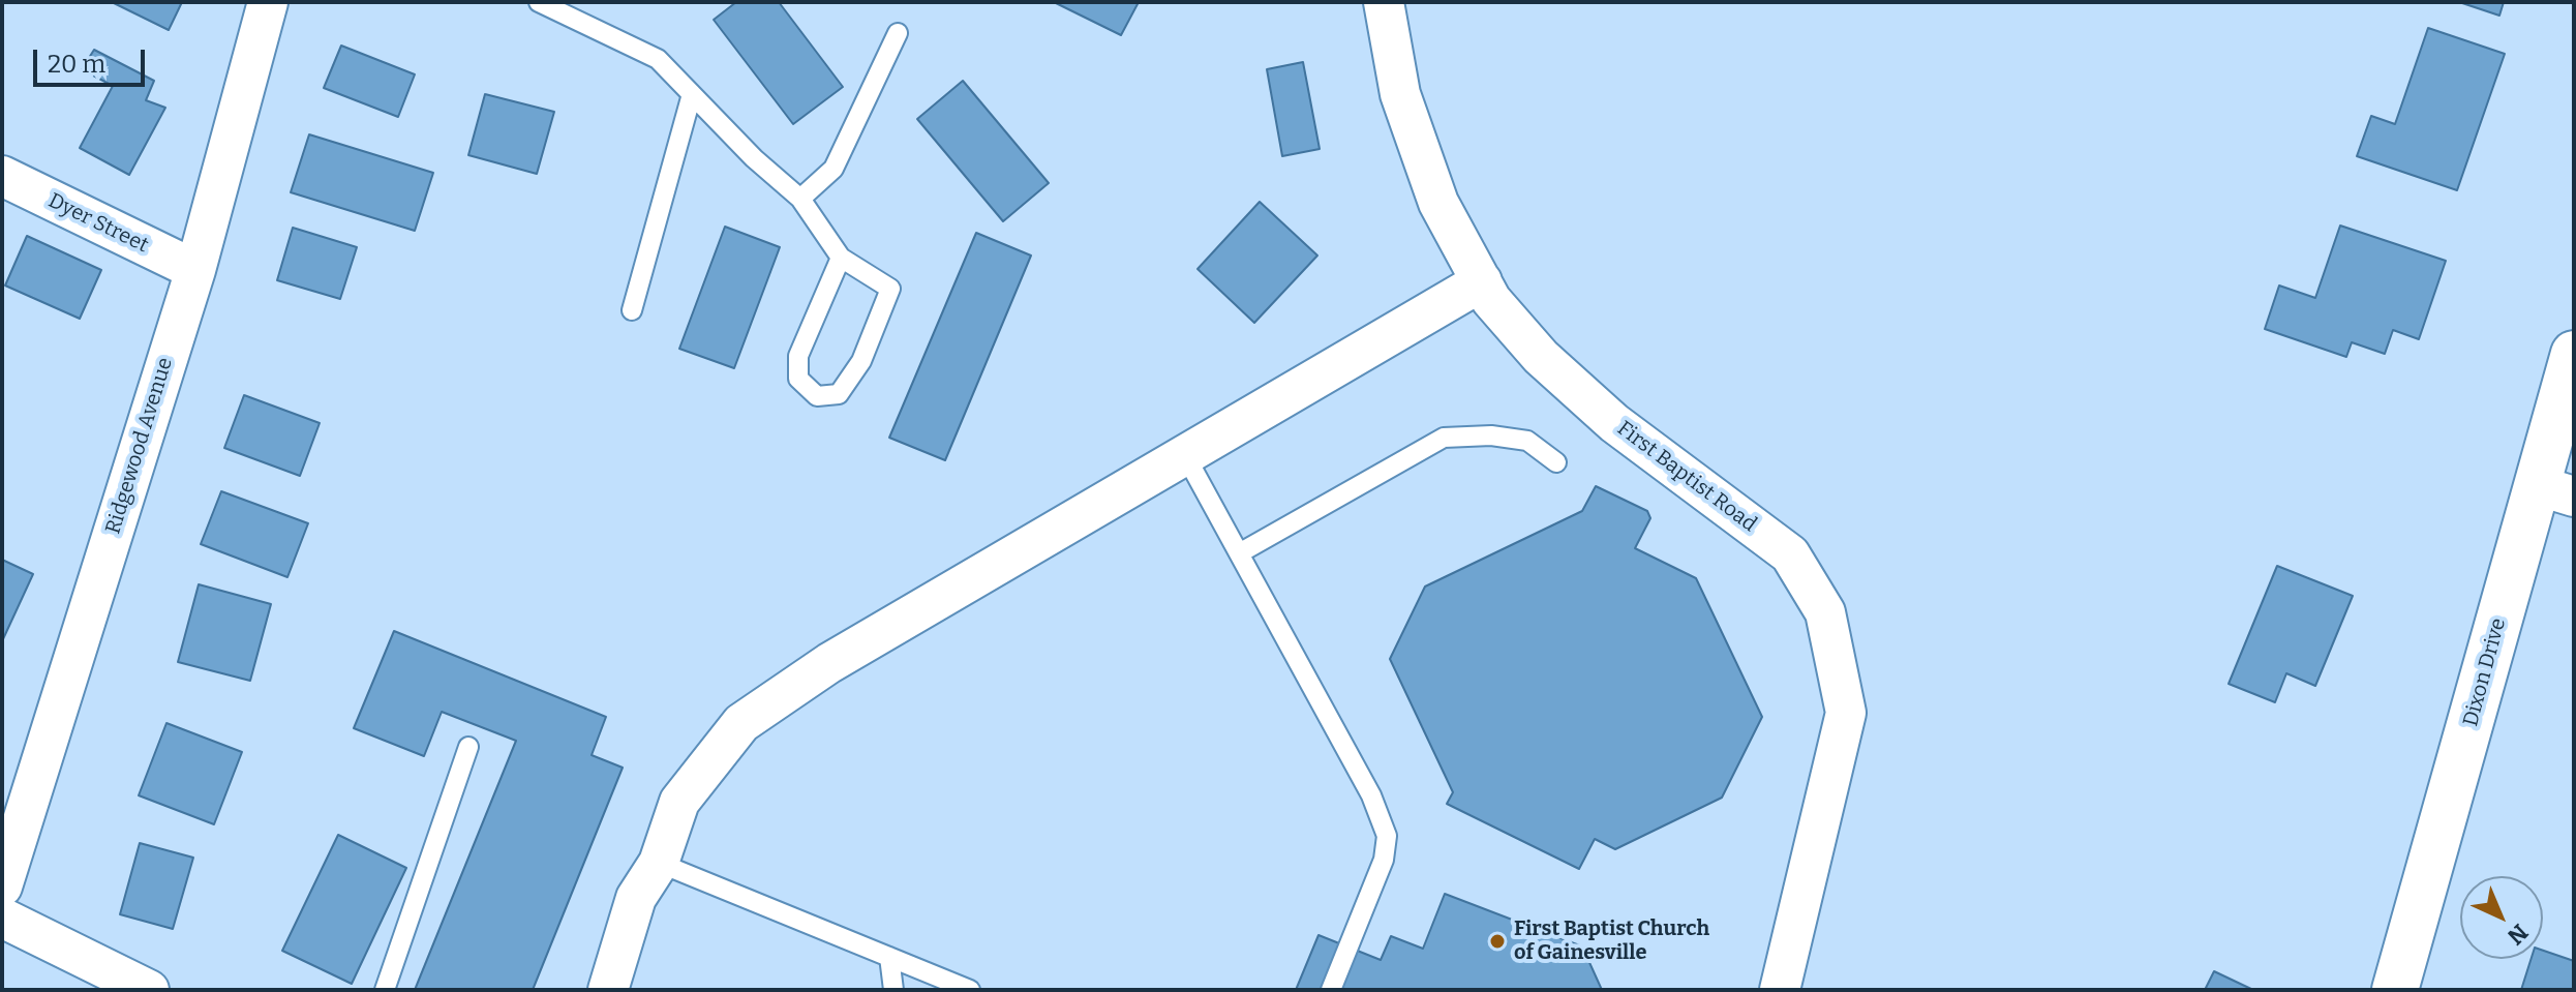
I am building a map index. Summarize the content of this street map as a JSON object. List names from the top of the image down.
{
  "streets": {
    "street": [
      "Dyer Street",
      "Ridgewood Avenue",
      "First Baptist Road",
      "Dixon Drive"
    ]
  },
  "crossings": [
    ["Dyer Street", "Ridgewood Avenue"]
  ],
  "places": ["First Baptist Church of Gainesville"],
  "scale_bar": "20 m",
  "north": "bottom right"
}
